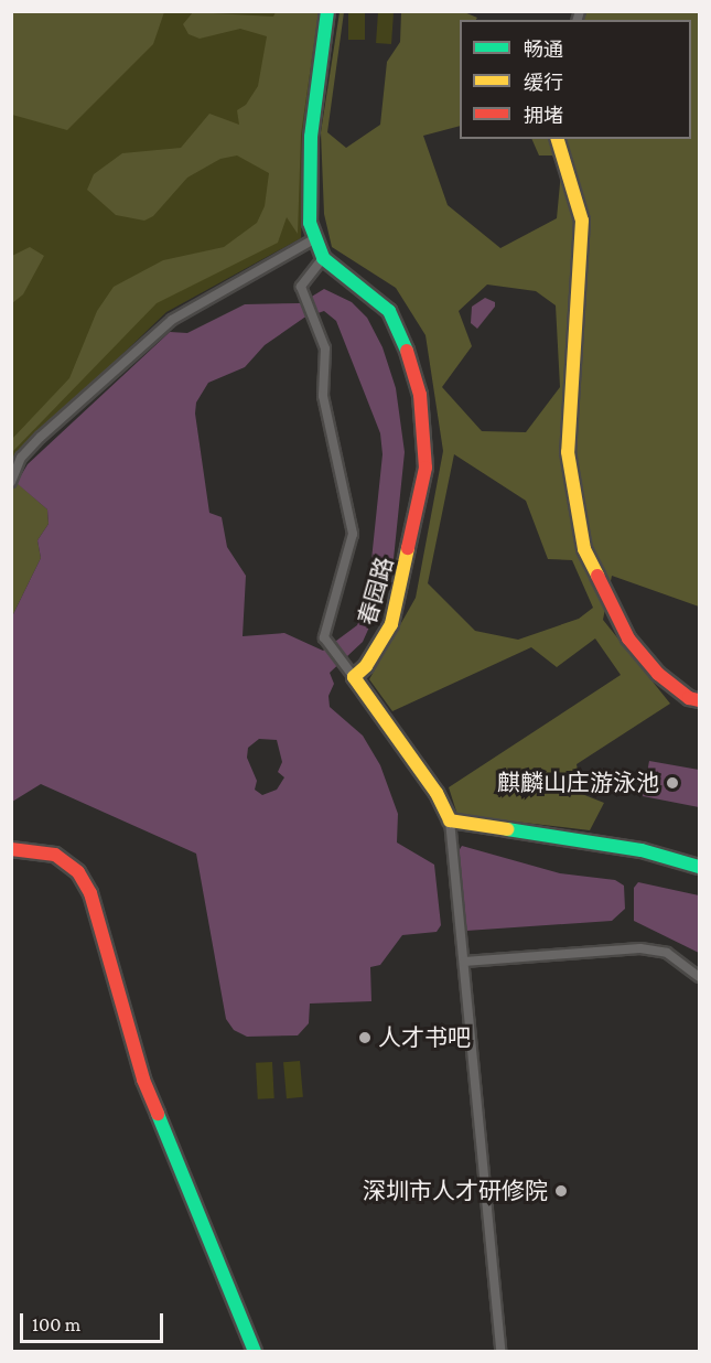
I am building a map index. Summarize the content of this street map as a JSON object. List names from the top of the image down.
{
  "streets": {
    "street": ["春园路"]
  },
  "places": ["麒麟山庄游泳池", "人才书吧", "深圳市人才研修院"],
  "legend": ["畅通", "缓行", "拥堵"],
  "scale_bar": "100 m"
}
